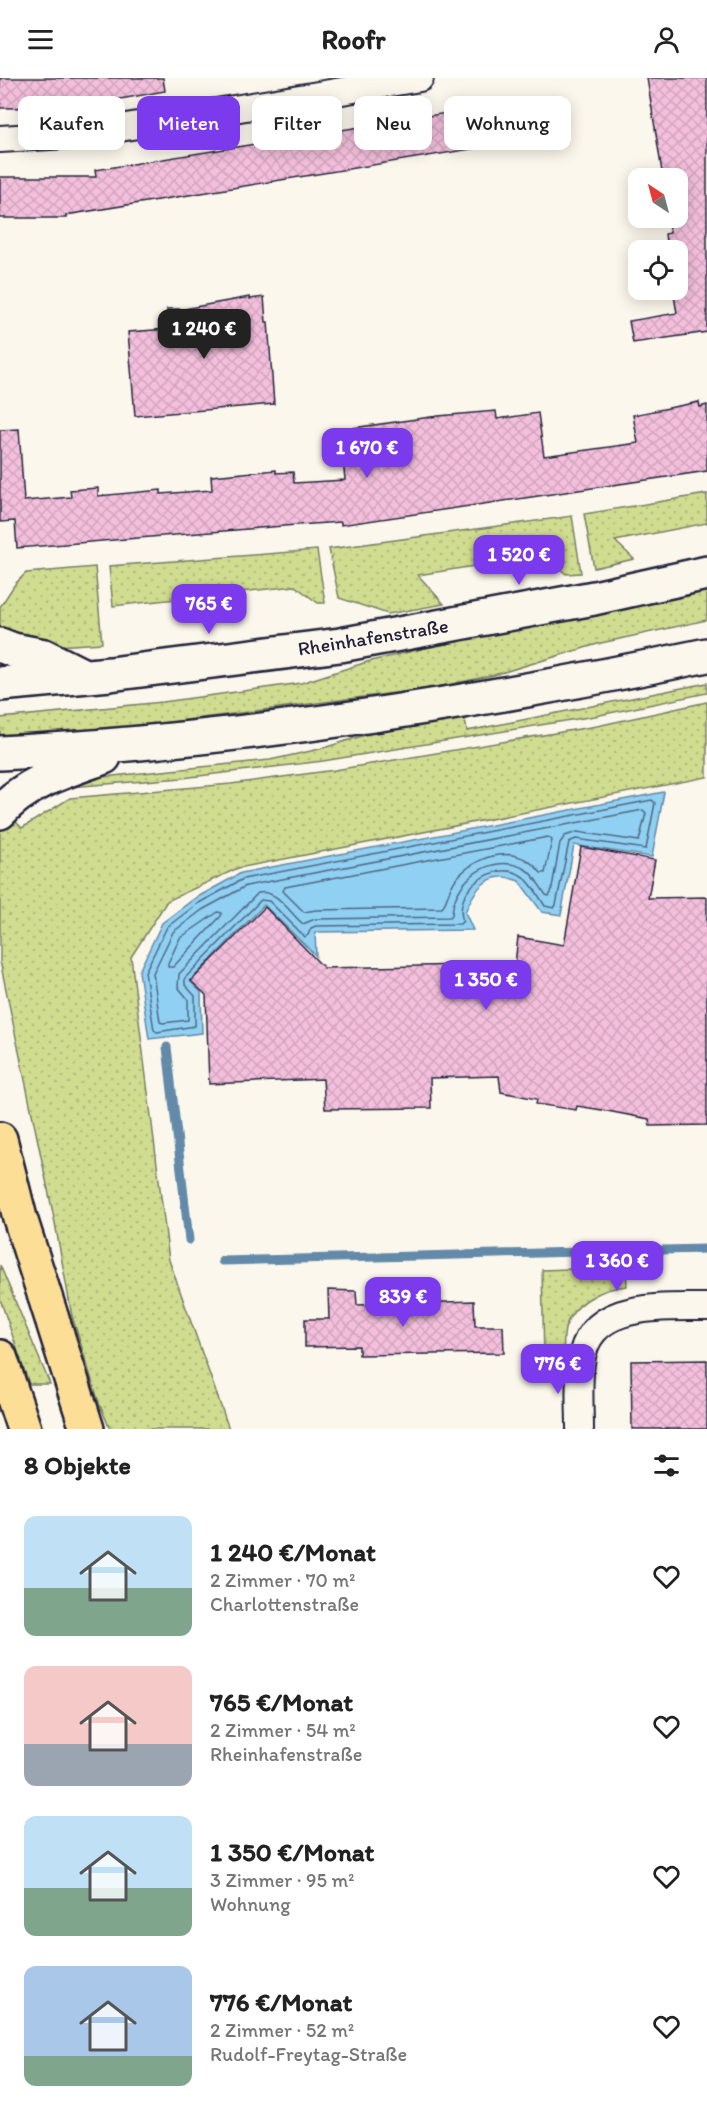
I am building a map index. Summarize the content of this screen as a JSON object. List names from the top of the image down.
{
  "streets": {
    "main road": ["Rheinhafenstraße"]
  },
  "north": "top left",
  "page": {
    "header": "Roofr",
    "chip": [
      "Kaufen",
      "Mieten",
      "Filter",
      "Neu",
      "Wohnung"
    ],
    "price": [
      "1 240 €",
      "1 670 €",
      "1 520 €",
      "765 €",
      "1 350 €",
      "1 360 €",
      "839 €",
      "776 €"
    ],
    "heading": "8 Objekte",
    "list": [
      {
        "name": "1 240 €/Monat",
        "note": "2 Zimmer · 70 m² · Charlottenstraße"
      },
      {
        "name": "765 €/Monat",
        "note": "2 Zimmer · 54 m² · Rheinhafenstraße"
      },
      {
        "name": "1 350 €/Monat",
        "note": "3 Zimmer · 95 m² · Wohnung"
      },
      {
        "name": "776 €/Monat",
        "note": "2 Zimmer · 52 m² · Rudolf-Freytag-Straße"
      }
    ]
  }
}
